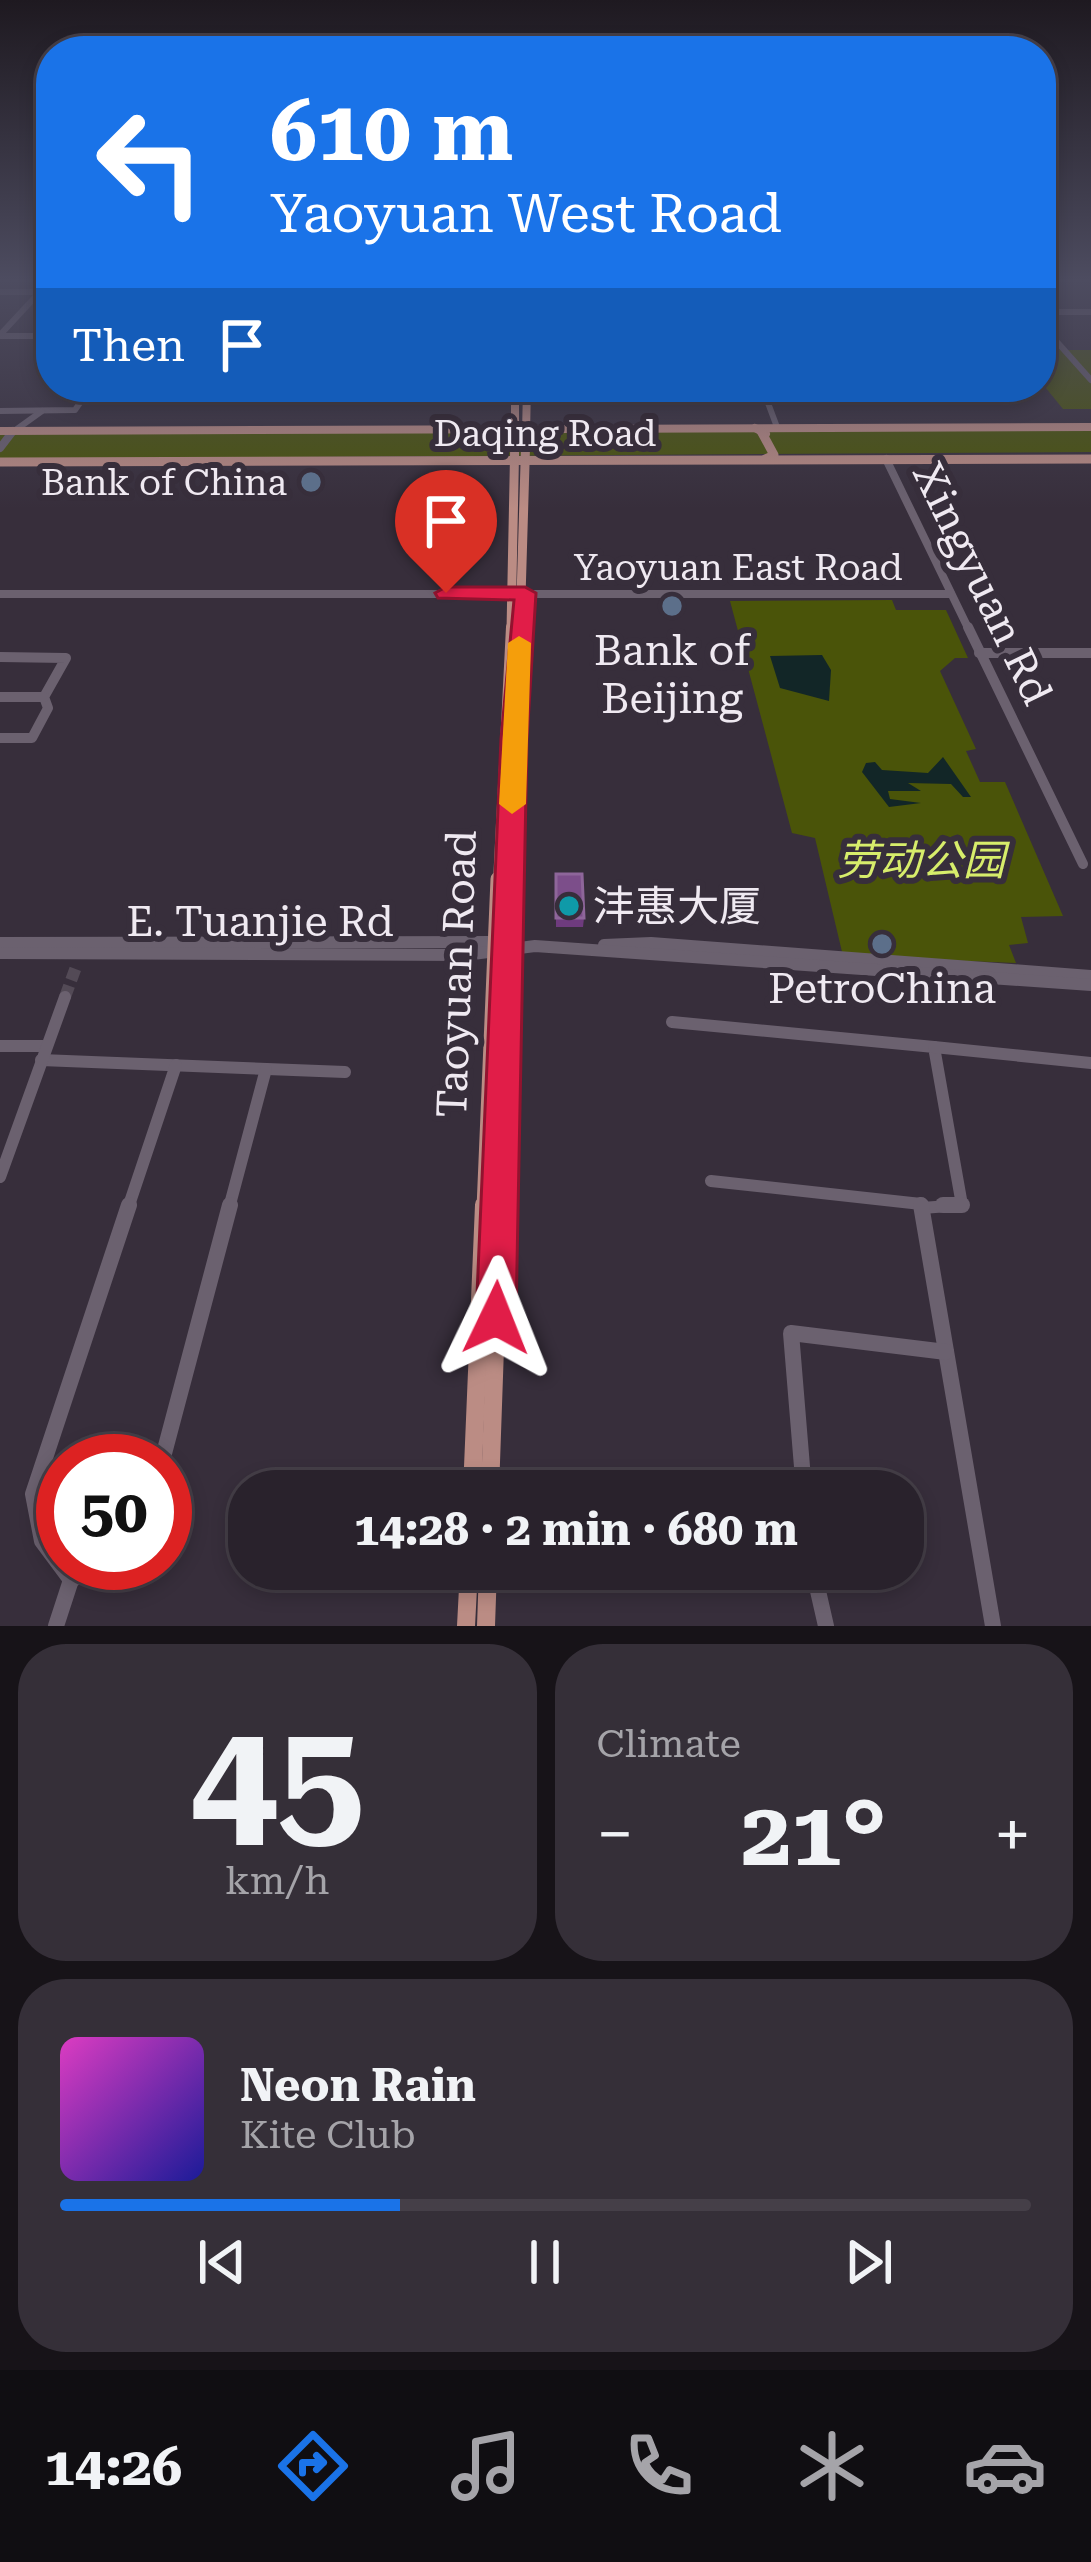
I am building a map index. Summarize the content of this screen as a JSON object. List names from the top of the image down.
{
  "streets": {
    "main road": ["Daqing Road", "Taoyuan Road"],
    "street": ["Yaoyuan East Road", "Xingyuan Rd", "E. Tuanjie Rd"]
  },
  "crossings": [
    ["Daqing Road", "Xingyuan Rd"],
    ["Daqing Road", "Taoyuan Road"],
    ["Yaoyuan East Road", "Xingyuan Rd"],
    ["Yaoyuan East Road", "Taoyuan Road"],
    ["E. Tuanjie Rd", "Taoyuan Road"]
  ],
  "parks": ["劳动公园"],
  "places": [
    "Bank of China",
    "Bank of Beijing",
    "沣惠大厦",
    "PetroChina"
  ],
  "page": {
    "turn": ["610 m", "Yaoyuan West Road"],
    "then": "Then",
    "limit": "50",
    "trip": "14:28 · 2 min · 680 m",
    "tile": [
      ["45", "km/h"],
      "Climate"
    ],
    "heat": ["−", "21°", "+"],
    "song": ["Neon Rain", "Kite Club"],
    "tabs": "14:26"
  }
}
